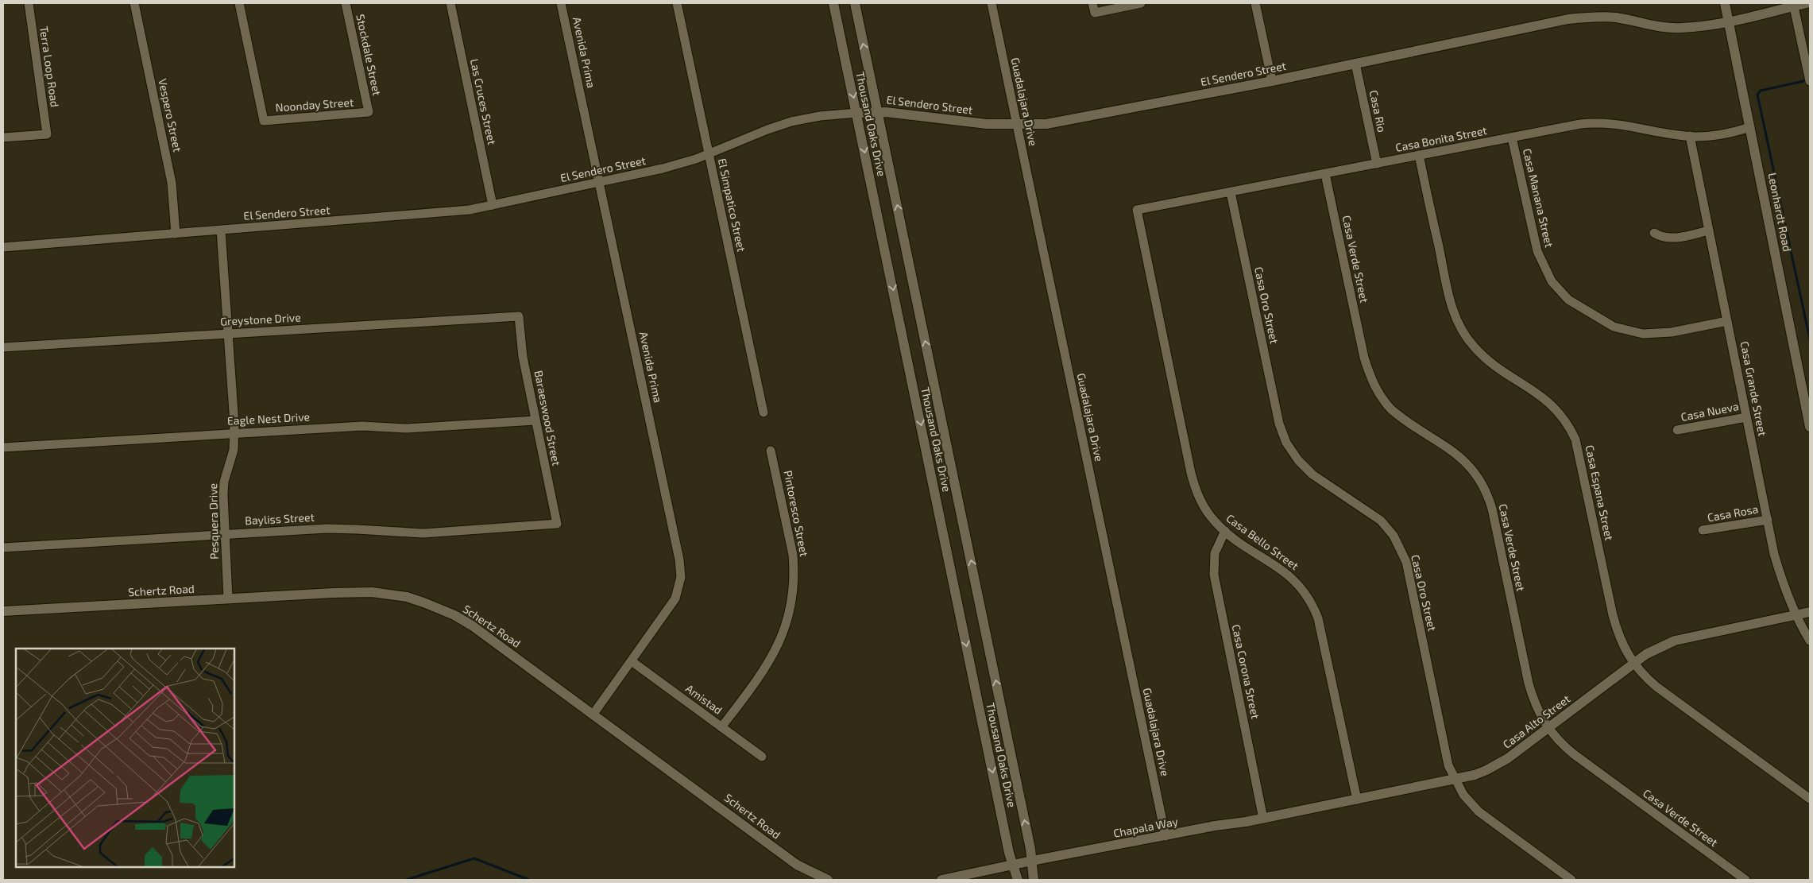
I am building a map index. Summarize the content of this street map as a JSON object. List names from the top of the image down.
{
  "streets": {
    "street": [
      "Avenida Prima",
      "Stockdale Street",
      "Terra Loop Road",
      "El Sendero Street",
      "Las Cruces Street",
      "Guadalajara Drive",
      "Noonday Street",
      "Casa Rio",
      "Vespero Street",
      "Thousand Oaks Drive",
      "Casa Bonita Street",
      "Casa Manana Street",
      "El Simpatico Street",
      "Leonhardt Road",
      "Casa Verde Street",
      "Casa Oro Street",
      "Greystone Drive",
      "Casa Grande Street",
      "Casa Nueva",
      "Baraeswood Street",
      "Eagle Nest Drive",
      "Casa Espana Street",
      "Pintoresco Street",
      "Casa Rosa",
      "Bayliss Street",
      "Pesquera Drive",
      "Casa Bello Street",
      "Schertz Road",
      "Casa Corona Street",
      "Amistad",
      "Casa Alto Street",
      "Chapala Way"
    ]
  },
  "crossings": [
    ["Avenida Prima", "El Sendero Street"],
    ["Avenida Prima", "Schertz Road"],
    ["Avenida Prima", "Amistad"],
    ["Stockdale Street", "Noonday Street"],
    ["El Sendero Street", "Las Cruces Street"],
    ["El Sendero Street", "Guadalajara Drive"],
    ["El Sendero Street", "Casa Rio"],
    ["El Sendero Street", "Vespero Street"],
    ["El Sendero Street", "Thousand Oaks Drive"],
    ["El Sendero Street", "El Simpatico Street"],
    ["El Sendero Street", "Leonhardt Road"],
    ["El Sendero Street", "Pesquera Drive"],
    ["Guadalajara Drive", "Chapala Way"],
    ["Casa Rio", "Casa Bonita Street"],
    ["Thousand Oaks Drive", "Chapala Way"],
    ["Casa Bonita Street", "Casa Manana Street"],
    ["Casa Bonita Street", "Leonhardt Road"],
    ["Casa Bonita Street", "Casa Verde Street"],
    ["Casa Bonita Street", "Casa Oro Street"],
    ["Casa Bonita Street", "Casa Grande Street"],
    ["Casa Bonita Street", "Casa Espana Street"],
    ["Casa Bonita Street", "Casa Bello Street"],
    ["Casa Manana Street", "Casa Grande Street"],
    ["Casa Verde Street", "Casa Alto Street"],
    ["Casa Oro Street", "Casa Alto Street"],
    ["Greystone Drive", "Baraeswood Street"],
    ["Greystone Drive", "Pesquera Drive"],
    ["Casa Grande Street", "Casa Nueva"],
    ["Casa Grande Street", "Casa Rosa"],
    ["Casa Grande Street", "Casa Alto Street"],
    ["Baraeswood Street", "Eagle Nest Drive"],
    ["Baraeswood Street", "Bayliss Street"],
    ["Eagle Nest Drive", "Pesquera Drive"],
    ["Casa Espana Street", "Casa Alto Street"],
    ["Pintoresco Street", "Amistad"],
    ["Bayliss Street", "Pesquera Drive"],
    ["Pesquera Drive", "Schertz Road"],
    ["Casa Bello Street", "Casa Corona Street"],
    ["Casa Bello Street", "Casa Alto Street"],
    ["Casa Corona Street", "Casa Alto Street"],
    ["Casa Corona Street", "Chapala Way"],
    ["Casa Alto Street", "Chapala Way"]
  ]
}
